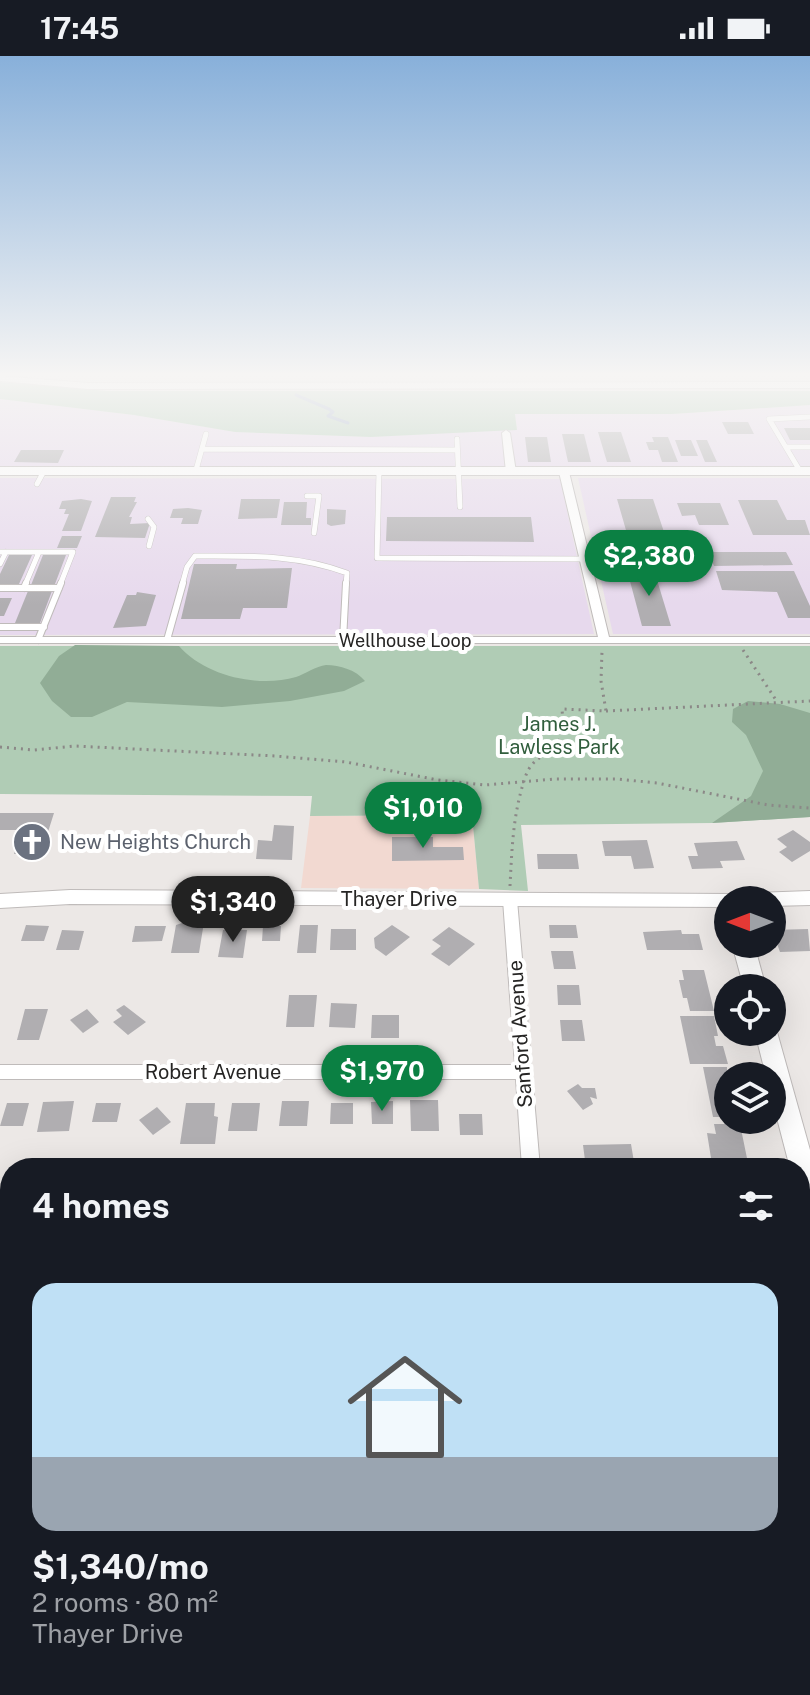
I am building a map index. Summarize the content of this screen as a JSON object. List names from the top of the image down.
{
  "streets": {
    "street": [
      "Wellhouse Loop",
      "Thayer Drive",
      "Sanford Avenue",
      "Robert Avenue"
    ]
  },
  "crossings": [
    ["Thayer Drive", "Sanford Avenue"],
    ["Sanford Avenue", "Robert Avenue"]
  ],
  "parks": ["James J. Lawless Park"],
  "places": {
    "church": ["New Heights Church"]
  },
  "north": "left",
  "page": {
    "status": "17:45",
    "price": [
      "$2,380",
      "$1,010",
      "$1,340",
      "$1,970"
    ],
    "heading": "4 homes",
    "list": [
      {
        "name": "$1,340/mo",
        "note": "2 rooms · 80 m² · Thayer Drive"
      }
    ]
  }
}
